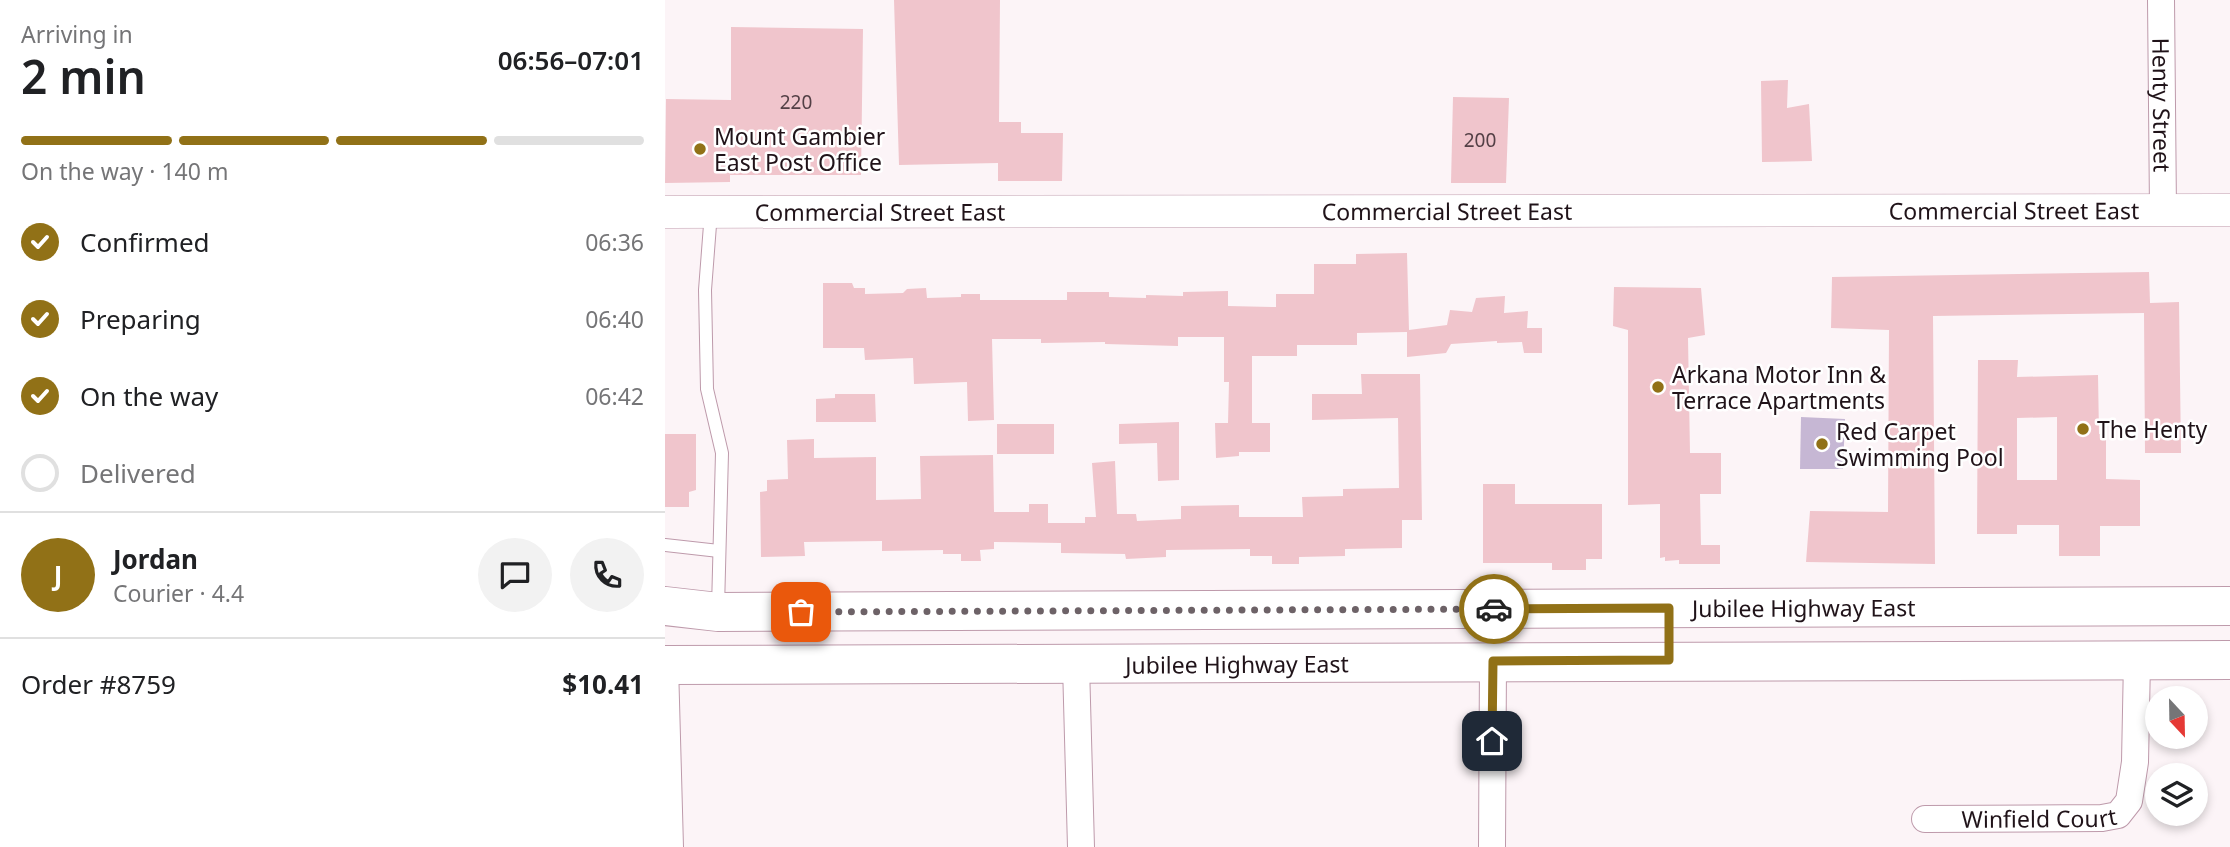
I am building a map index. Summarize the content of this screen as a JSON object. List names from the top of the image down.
{
  "streets": {
    "highway": ["Jubilee Highway East"],
    "street": ["Henty Street", "Commercial Street East", "Winfield Court"]
  },
  "crossings": [
    ["Henty Street", "Commercial Street East"],
    ["Jubilee Highway East", "Winfield Court"]
  ],
  "places": [
    "Mount Gambier East Post Office",
    "Arkana Motor Inn & Terrace Apartments",
    "The Henty",
    "Red Carpet Swimming Pool"
  ],
  "house_numbers": ["220", "200"],
  "north": "bottom",
  "page": {
    "heading": ["2 min", "Arriving in", "06:56–07:01"],
    "panel": [
      "Jordan",
      "Courier · 4.4",
      "Order #8759",
      "$10.41"
    ],
    "bar": "On the way · 140 m",
    "list": [
      ["Confirmed", "06:36"],
      ["Preparing", "06:40"],
      ["On the way", "06:42"],
      "Delivered"
    ],
    "round": "J"
  }
}
